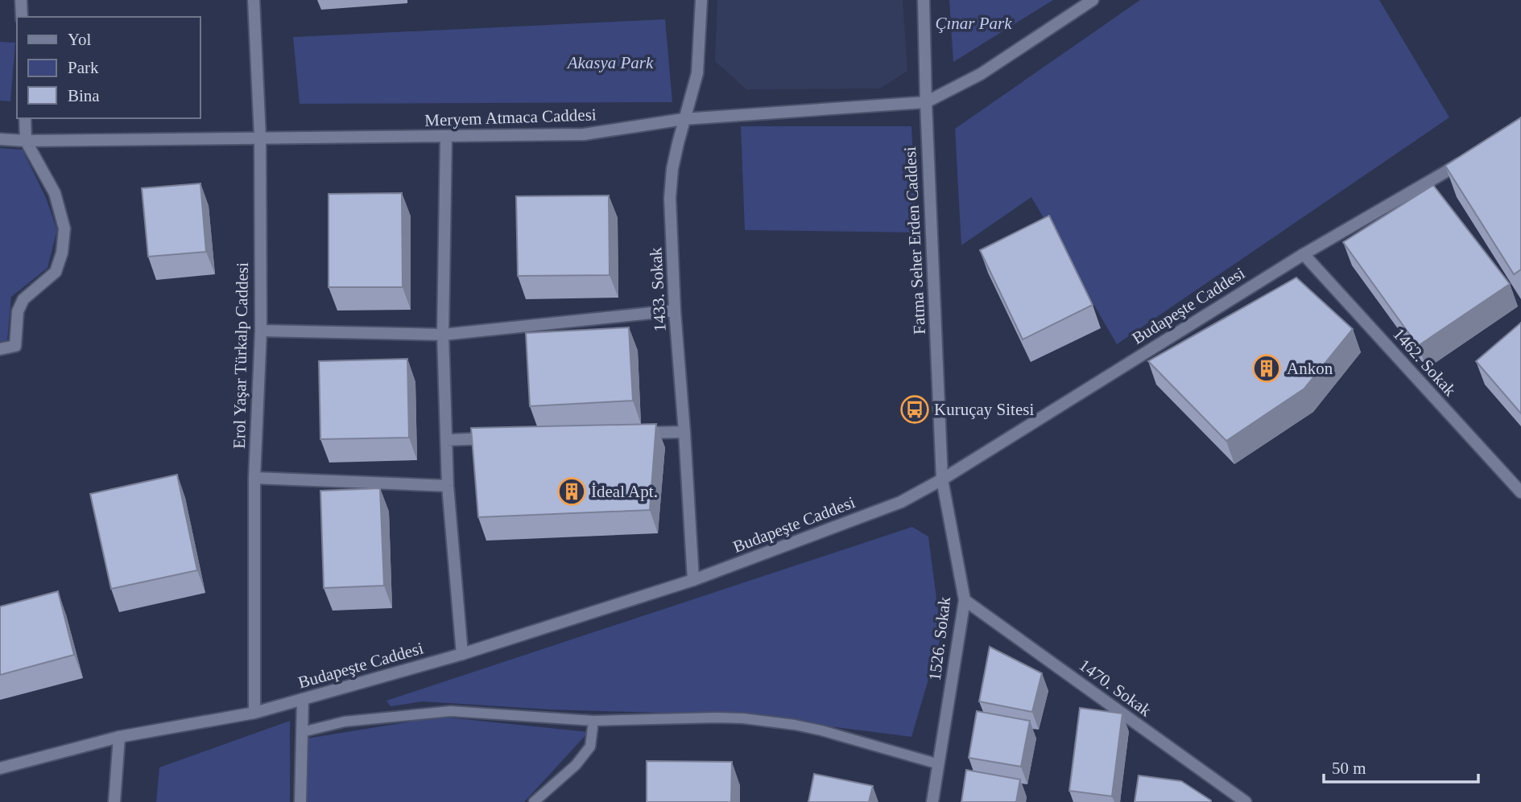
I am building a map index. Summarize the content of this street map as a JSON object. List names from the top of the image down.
{
  "streets": {
    "street": [
      "Meryem Atmaca Caddesi",
      "Fatma Seher Erden Caddesi",
      "1433. Sokak",
      "Budapeşte Caddesi",
      "Erol Yaşar Türkalp Caddesi",
      "1462. Sokak",
      "1526. Sokak",
      "1470. Sokak"
    ]
  },
  "crossings": [
    ["Meryem Atmaca Caddesi", "Fatma Seher Erden Caddesi"],
    ["Meryem Atmaca Caddesi", "1433. Sokak"],
    ["Meryem Atmaca Caddesi", "Erol Yaşar Türkalp Caddesi"],
    ["Fatma Seher Erden Caddesi", "Budapeşte Caddesi"],
    ["Fatma Seher Erden Caddesi", "1526. Sokak"],
    ["1433. Sokak", "Budapeşte Caddesi"],
    ["Budapeşte Caddesi", "Erol Yaşar Türkalp Caddesi"],
    ["Budapeşte Caddesi", "1462. Sokak"],
    ["Budapeşte Caddesi", "1526. Sokak"],
    ["1526. Sokak", "1470. Sokak"]
  ],
  "parks": ["Çınar Park", "Akasya Park"],
  "places": {
    "building": ["Ankon", "İdeal Apt."],
    "bus stop": ["Kuruçay Sitesi"]
  },
  "legend": ["Yol", "Park", "Bina"],
  "scale_bar": "50 m"
}
